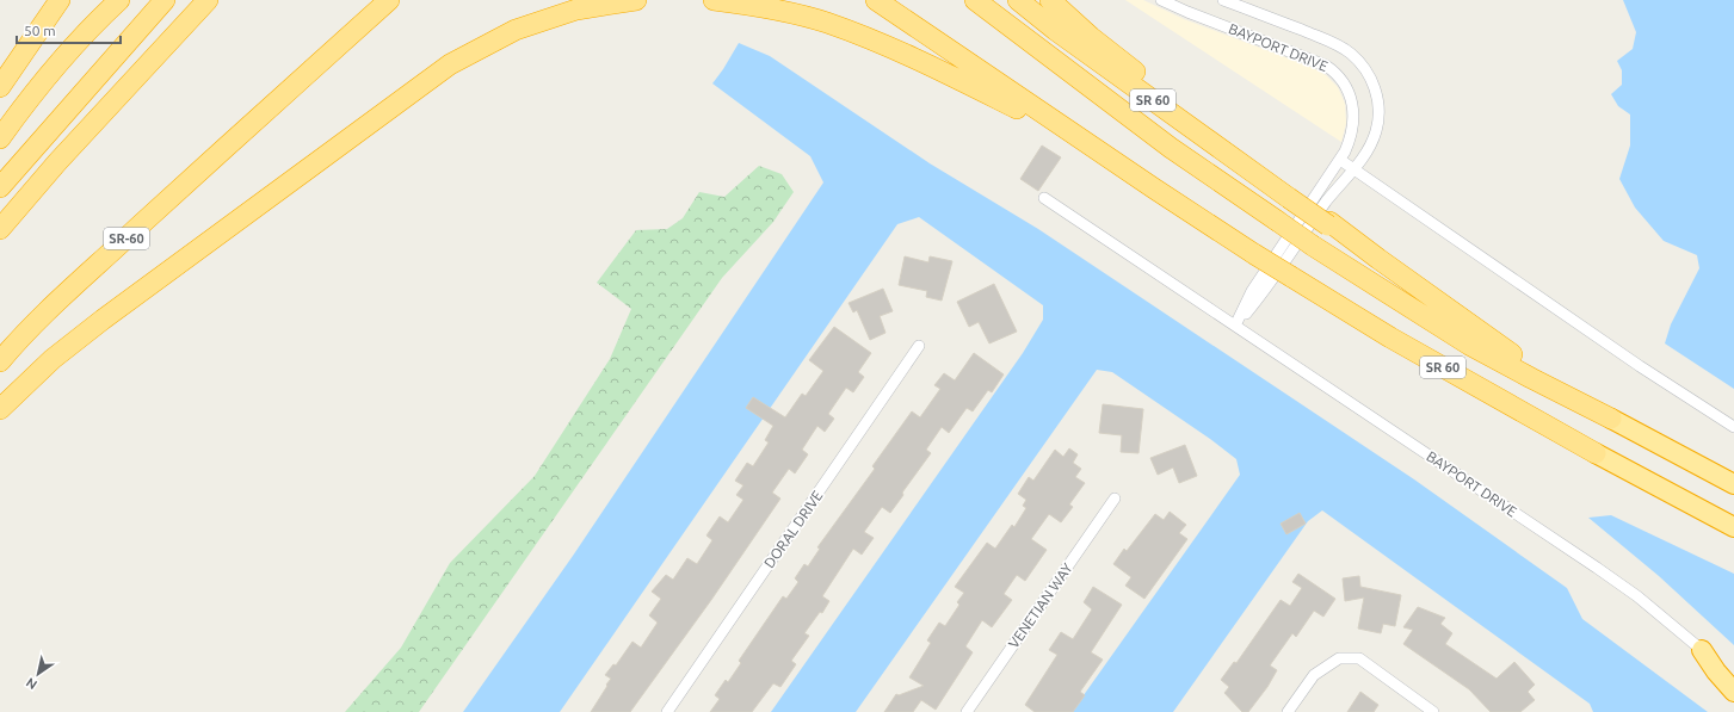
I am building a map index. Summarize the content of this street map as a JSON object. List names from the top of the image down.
{
  "streets": {
    "highway": ["SR 60", "SR-60"],
    "street": ["BAYPORT DRIVE", "DORAL DRIVE", "VENETIAN WAY"]
  },
  "scale_bar": "50 m",
  "north": "bottom left"
}
